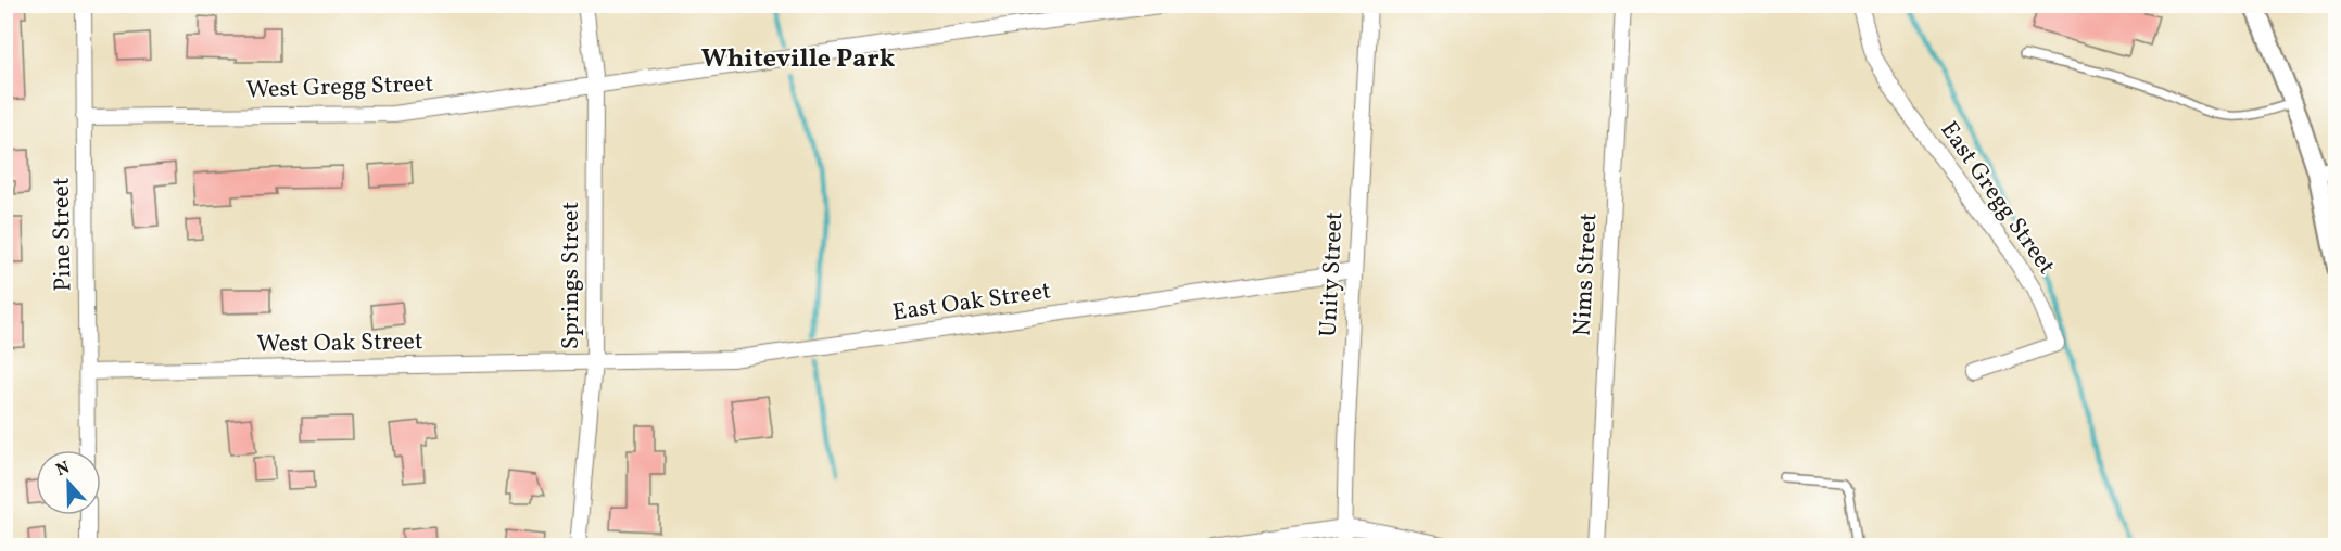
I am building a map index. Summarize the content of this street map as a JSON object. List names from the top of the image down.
{
  "streets": {
    "street": [
      "West Gregg Street",
      "East Gregg Street",
      "Pine Street",
      "Unity Street",
      "Nims Street",
      "Springs Street",
      "East Oak Street",
      "West Oak Street"
    ]
  },
  "crossings": [
    ["West Gregg Street", "Pine Street"],
    ["West Gregg Street", "Springs Street"],
    ["Pine Street", "West Oak Street"],
    ["Unity Street", "East Oak Street"],
    ["Springs Street", "East Oak Street"],
    ["Springs Street", "West Oak Street"],
    ["East Oak Street", "West Oak Street"]
  ],
  "districts": ["Whiteville Park"],
  "north": "top"
}
